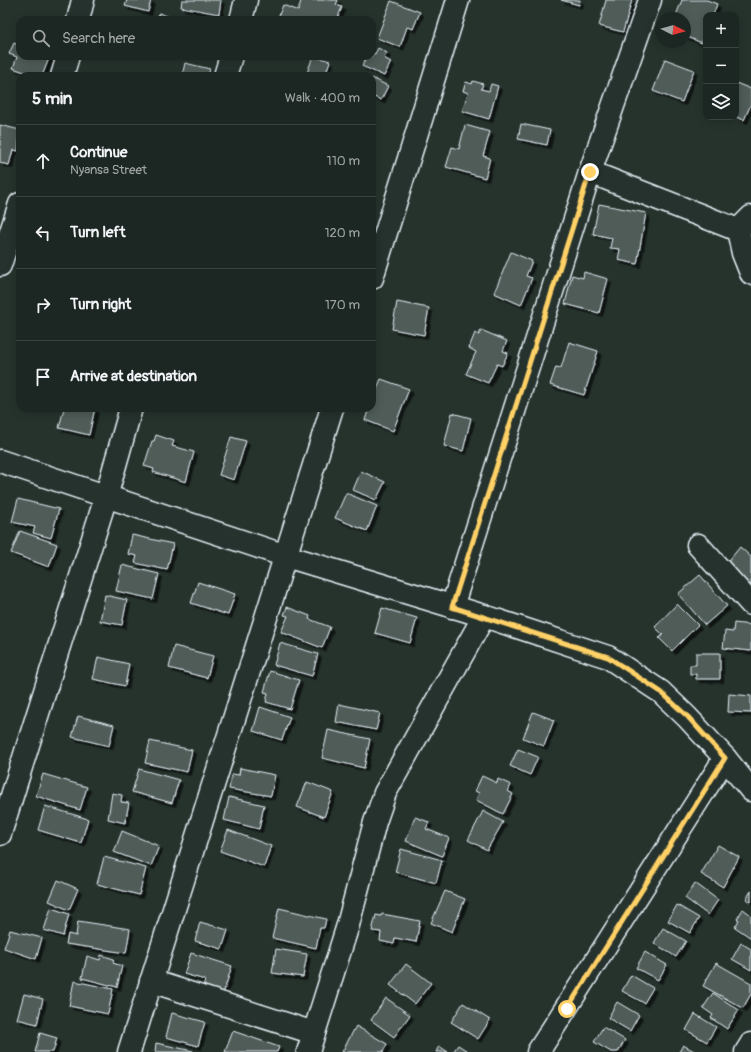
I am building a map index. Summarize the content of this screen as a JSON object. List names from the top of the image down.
{
  "north": "right",
  "page": {
    "map_buttons": ["+", "−"],
    "search": "Search here",
    "heading": ["5 min", "Walk · 400 m"],
    "list": [
      ["Continue", "Nyansa Street", "110 m"],
      ["Turn left", "120 m"],
      ["Turn right", "170 m"],
      "Arrive at destination"
    ]
  }
}
